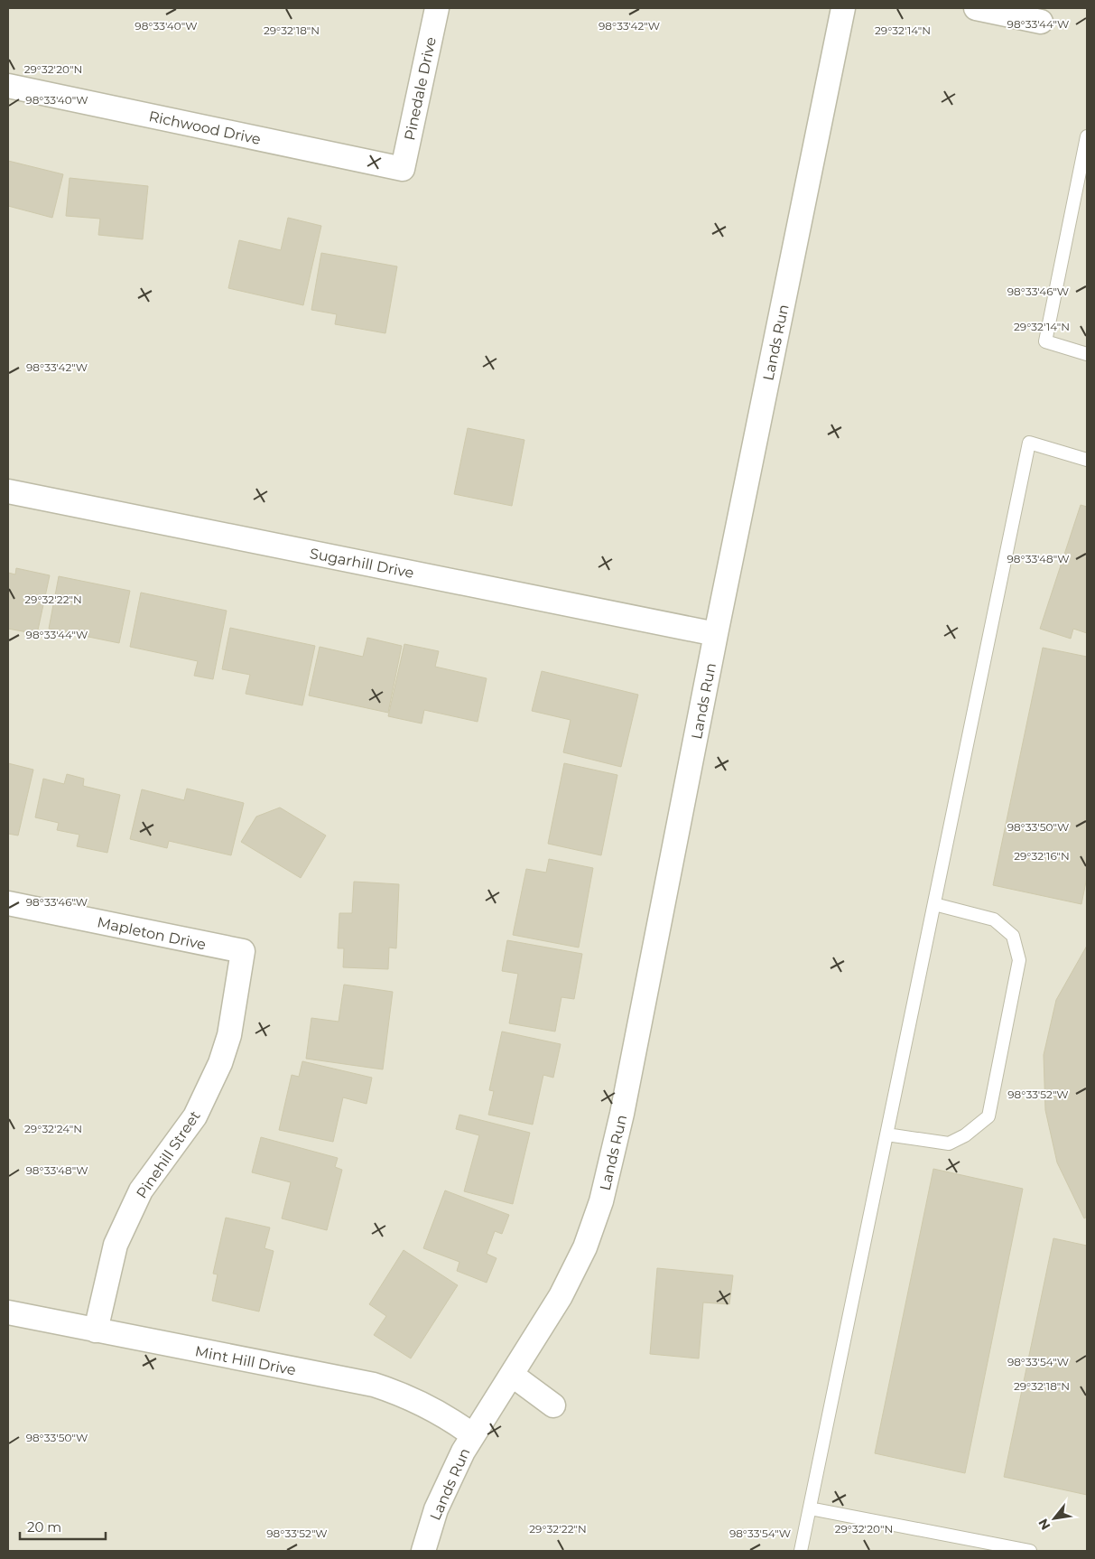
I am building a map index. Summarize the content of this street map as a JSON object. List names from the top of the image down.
{
  "streets": {
    "street": [
      "Pinedale Drive",
      "Richwood Drive",
      "Lands Run",
      "Sugarhill Drive",
      "Mapleton Drive",
      "Pinehill Street",
      "Mint Hill Drive"
    ]
  },
  "crossings": [
    ["Pinedale Drive", "Richwood Drive"],
    ["Lands Run", "Sugarhill Drive"],
    ["Lands Run", "Mint Hill Drive"],
    ["Mapleton Drive", "Pinehill Street"],
    ["Pinehill Street", "Mint Hill Drive"]
  ],
  "scale_bar": "20 m",
  "north": "bottom left",
  "coordinates": [
    "98°33'44\"W",
    "98°33'40\"W",
    "98°33'42\"W",
    "29°32'18\"N",
    "29°32'14\"N",
    "29°32'20\"N",
    "98°33'46\"W",
    "98°33'48\"W",
    "29°32'22\"N",
    "98°33'50\"W",
    "29°32'16\"N",
    "98°33'52\"W",
    "29°32'24\"N",
    "98°33'54\"W"
  ]
}
